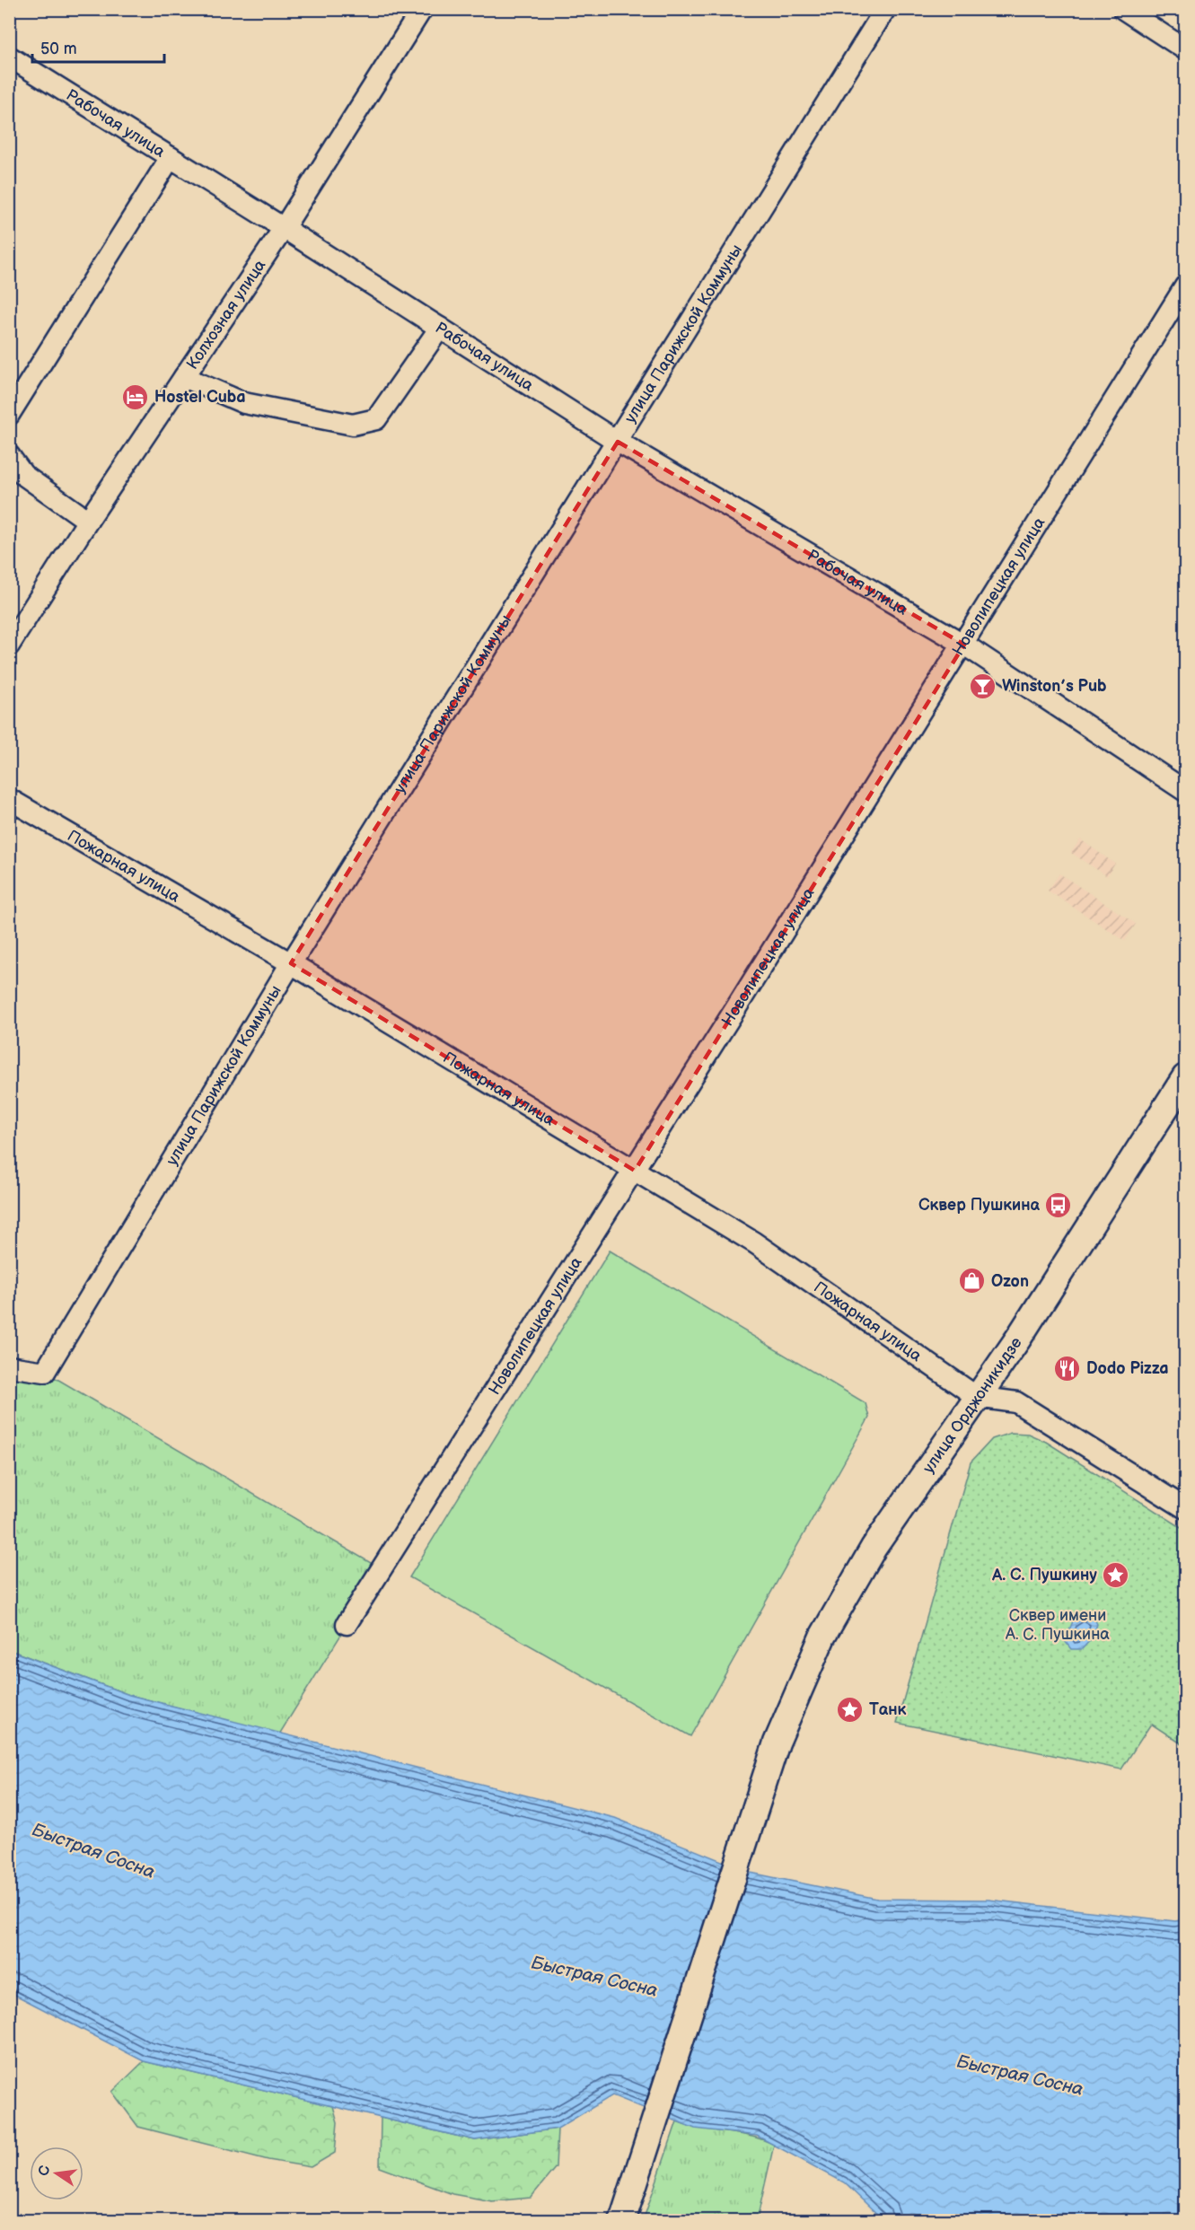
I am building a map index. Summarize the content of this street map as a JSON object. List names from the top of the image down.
{
  "streets": {
    "main road": ["улица Орджоникидзе"],
    "street": [
      "Рабочая улица",
      "Колхозная улица",
      "улица Парижской Коммуны",
      "Новолипецкая улица",
      "Пожарная улица"
    ]
  },
  "crossings": [
    ["Рабочая улица", "Колхозная улица"],
    ["Рабочая улица", "улица Парижской Коммуны"],
    ["Рабочая улица", "Новолипецкая улица"],
    ["улица Парижской Коммуны", "Пожарная улица"],
    ["Новолипецкая улица", "Пожарная улица"],
    ["Пожарная улица", "улица Орджоникидзе"]
  ],
  "water": ["Быстрая Сосна"],
  "parks": ["Сквер имени А. С. Пушкина"],
  "places": {
    "hotel": ["Hostel Cuba"],
    "bar": ["Winston’s Pub"],
    "bus stop": ["Сквер Пушкина"],
    "shop": ["Ozon"],
    "restaurant": ["Dodo Pizza"],
    "place": ["А. С. Пушкину", "Танк"]
  },
  "scale_bar": "50 m",
  "north": "left"
}
